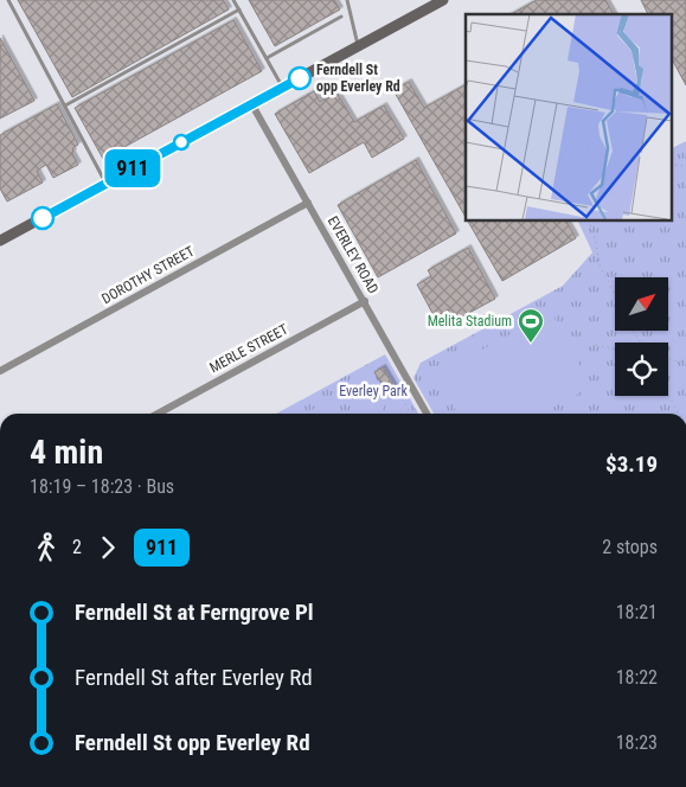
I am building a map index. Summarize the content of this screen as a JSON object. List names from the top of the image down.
{
  "streets": {
    "street": ["EVERLEY ROAD", "DOROTHY STREET", "MERLE STREET"]
  },
  "crossings": [
    ["EVERLEY ROAD", "DOROTHY STREET"],
    ["EVERLEY ROAD", "MERLE STREET"]
  ],
  "parks": ["Everley Park"],
  "places": {
    "other": ["Ferndell St opp Everley Rd"],
    "sports": ["Melita Stadium"]
  },
  "lines": ["bus line 911"],
  "north": "top right",
  "page": {
    "on_map": "911",
    "heading": ["4 min", "18:19 – 18:23 · Bus", "$3.19"],
    "legs": ["2", "911", "2 stops"],
    "list": [
      {
        "name": "Ferndell St at Ferngrove Pl",
        "value": "18:21"
      },
      {
        "name": "Ferndell St after Everley Rd",
        "value": "18:22"
      },
      {
        "name": "Ferndell St opp Everley Rd",
        "value": "18:23"
      }
    ]
  }
}
